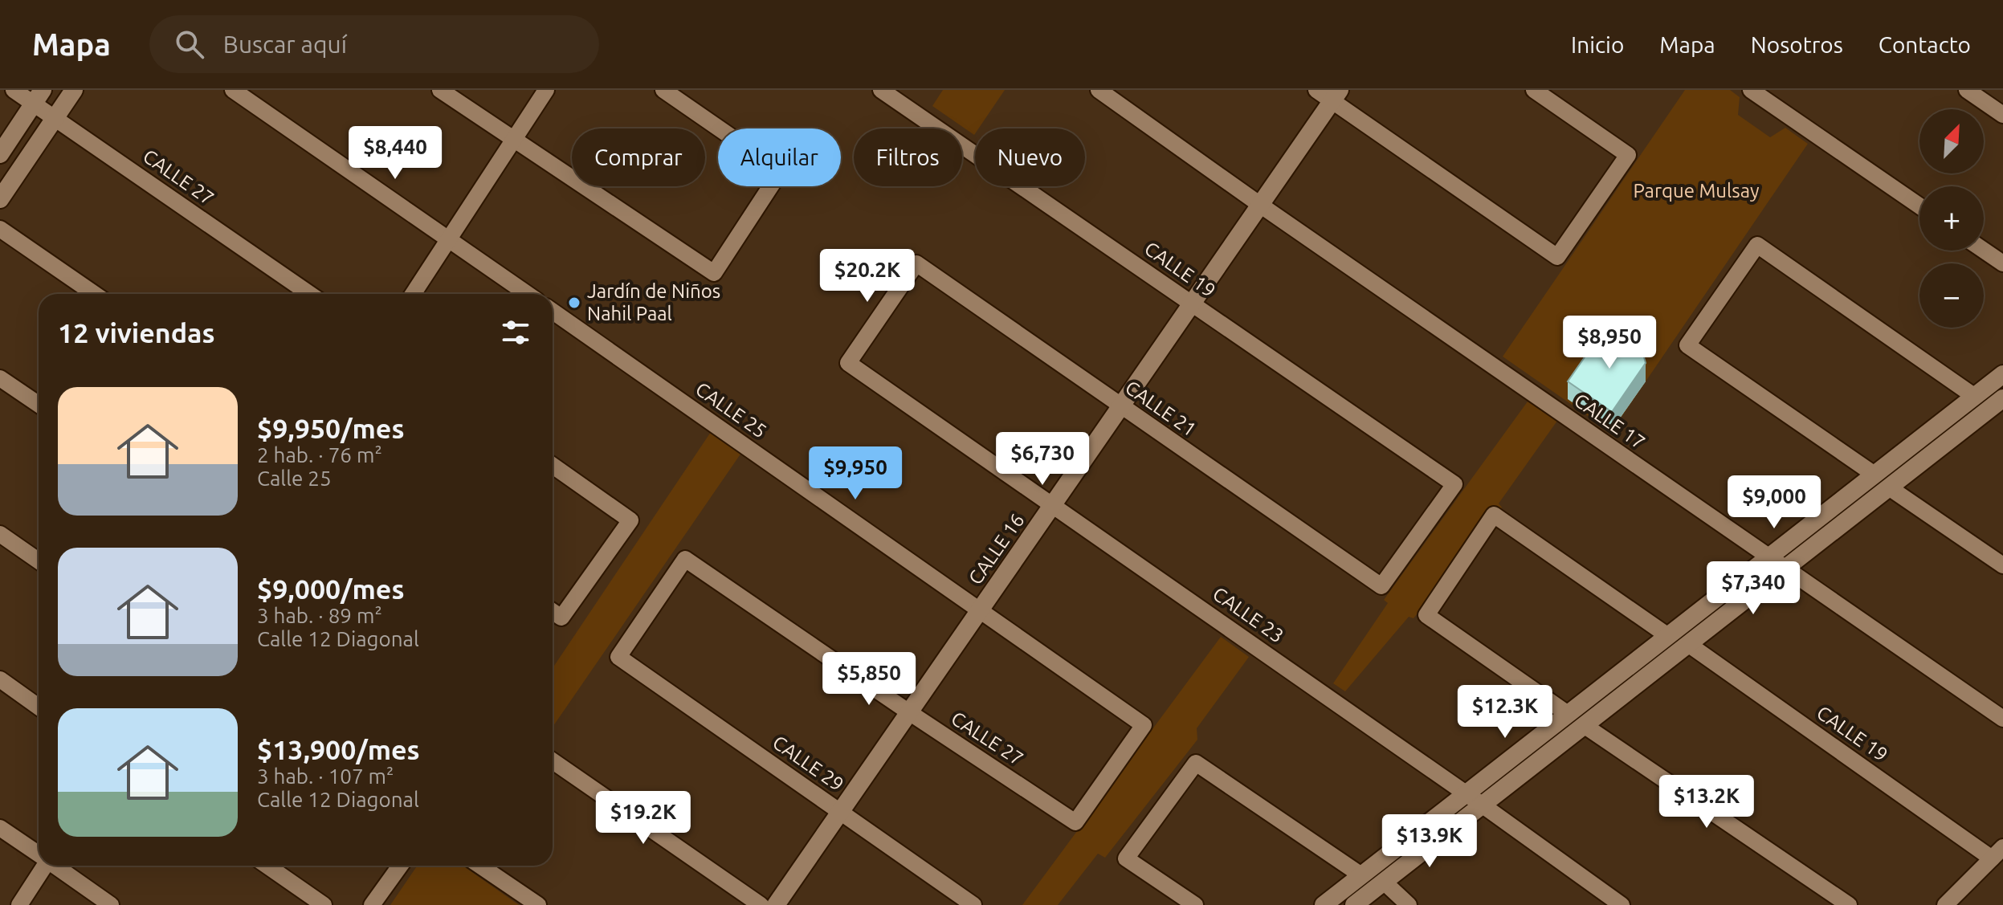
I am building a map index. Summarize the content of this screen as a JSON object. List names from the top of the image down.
{
  "streets": {
    "street": [
      "CALLE 27",
      "CALLE 19",
      "CALLE 21",
      "CALLE 25",
      "CALLE 17",
      "CALLE 16",
      "CALLE 23",
      "CALLE 29"
    ]
  },
  "crossings": [
    ["CALLE 27", "CALLE 25"],
    ["CALLE 27", "CALLE 16"],
    ["CALLE 27", "CALLE 29"],
    ["CALLE 19", "CALLE 21"],
    ["CALLE 19", "CALLE 16"],
    ["CALLE 21", "CALLE 16"],
    ["CALLE 21", "CALLE 23"],
    ["CALLE 25", "CALLE 16"],
    ["CALLE 17", "CALLE 16"],
    ["CALLE 16", "CALLE 23"],
    ["CALLE 16", "CALLE 29"]
  ],
  "parks": ["Parque Mulsay"],
  "places": ["Jardín de Niños Nahil Paal"],
  "north": "top right",
  "page": {
    "header": "Mapa",
    "search": "Buscar aquí",
    "nav": [
      "Inicio",
      "Mapa",
      "Nosotros",
      "Contacto"
    ],
    "map_buttons": ["+", "−"],
    "price": [
      "$8,440",
      "$20.2K",
      "$8,950",
      "$6,730",
      "$9,950",
      "$9,000",
      "$7,340",
      "$5,850",
      "$12.3K",
      "$13.2K",
      "$19.2K",
      "$13.9K"
    ],
    "chip": [
      "Comprar",
      "Alquilar",
      "Filtros",
      "Nuevo"
    ],
    "heading": "12 viviendas",
    "list": [
      {
        "name": "$9,950/mes",
        "note": "2 hab. · 76 m² · Calle 25"
      },
      {
        "name": "$9,000/mes",
        "note": "3 hab. · 89 m² · Calle 12 Diagonal"
      },
      {
        "name": "$13,900/mes",
        "note": "3 hab. · 107 m² · Calle 12 Diagonal"
      }
    ]
  }
}
